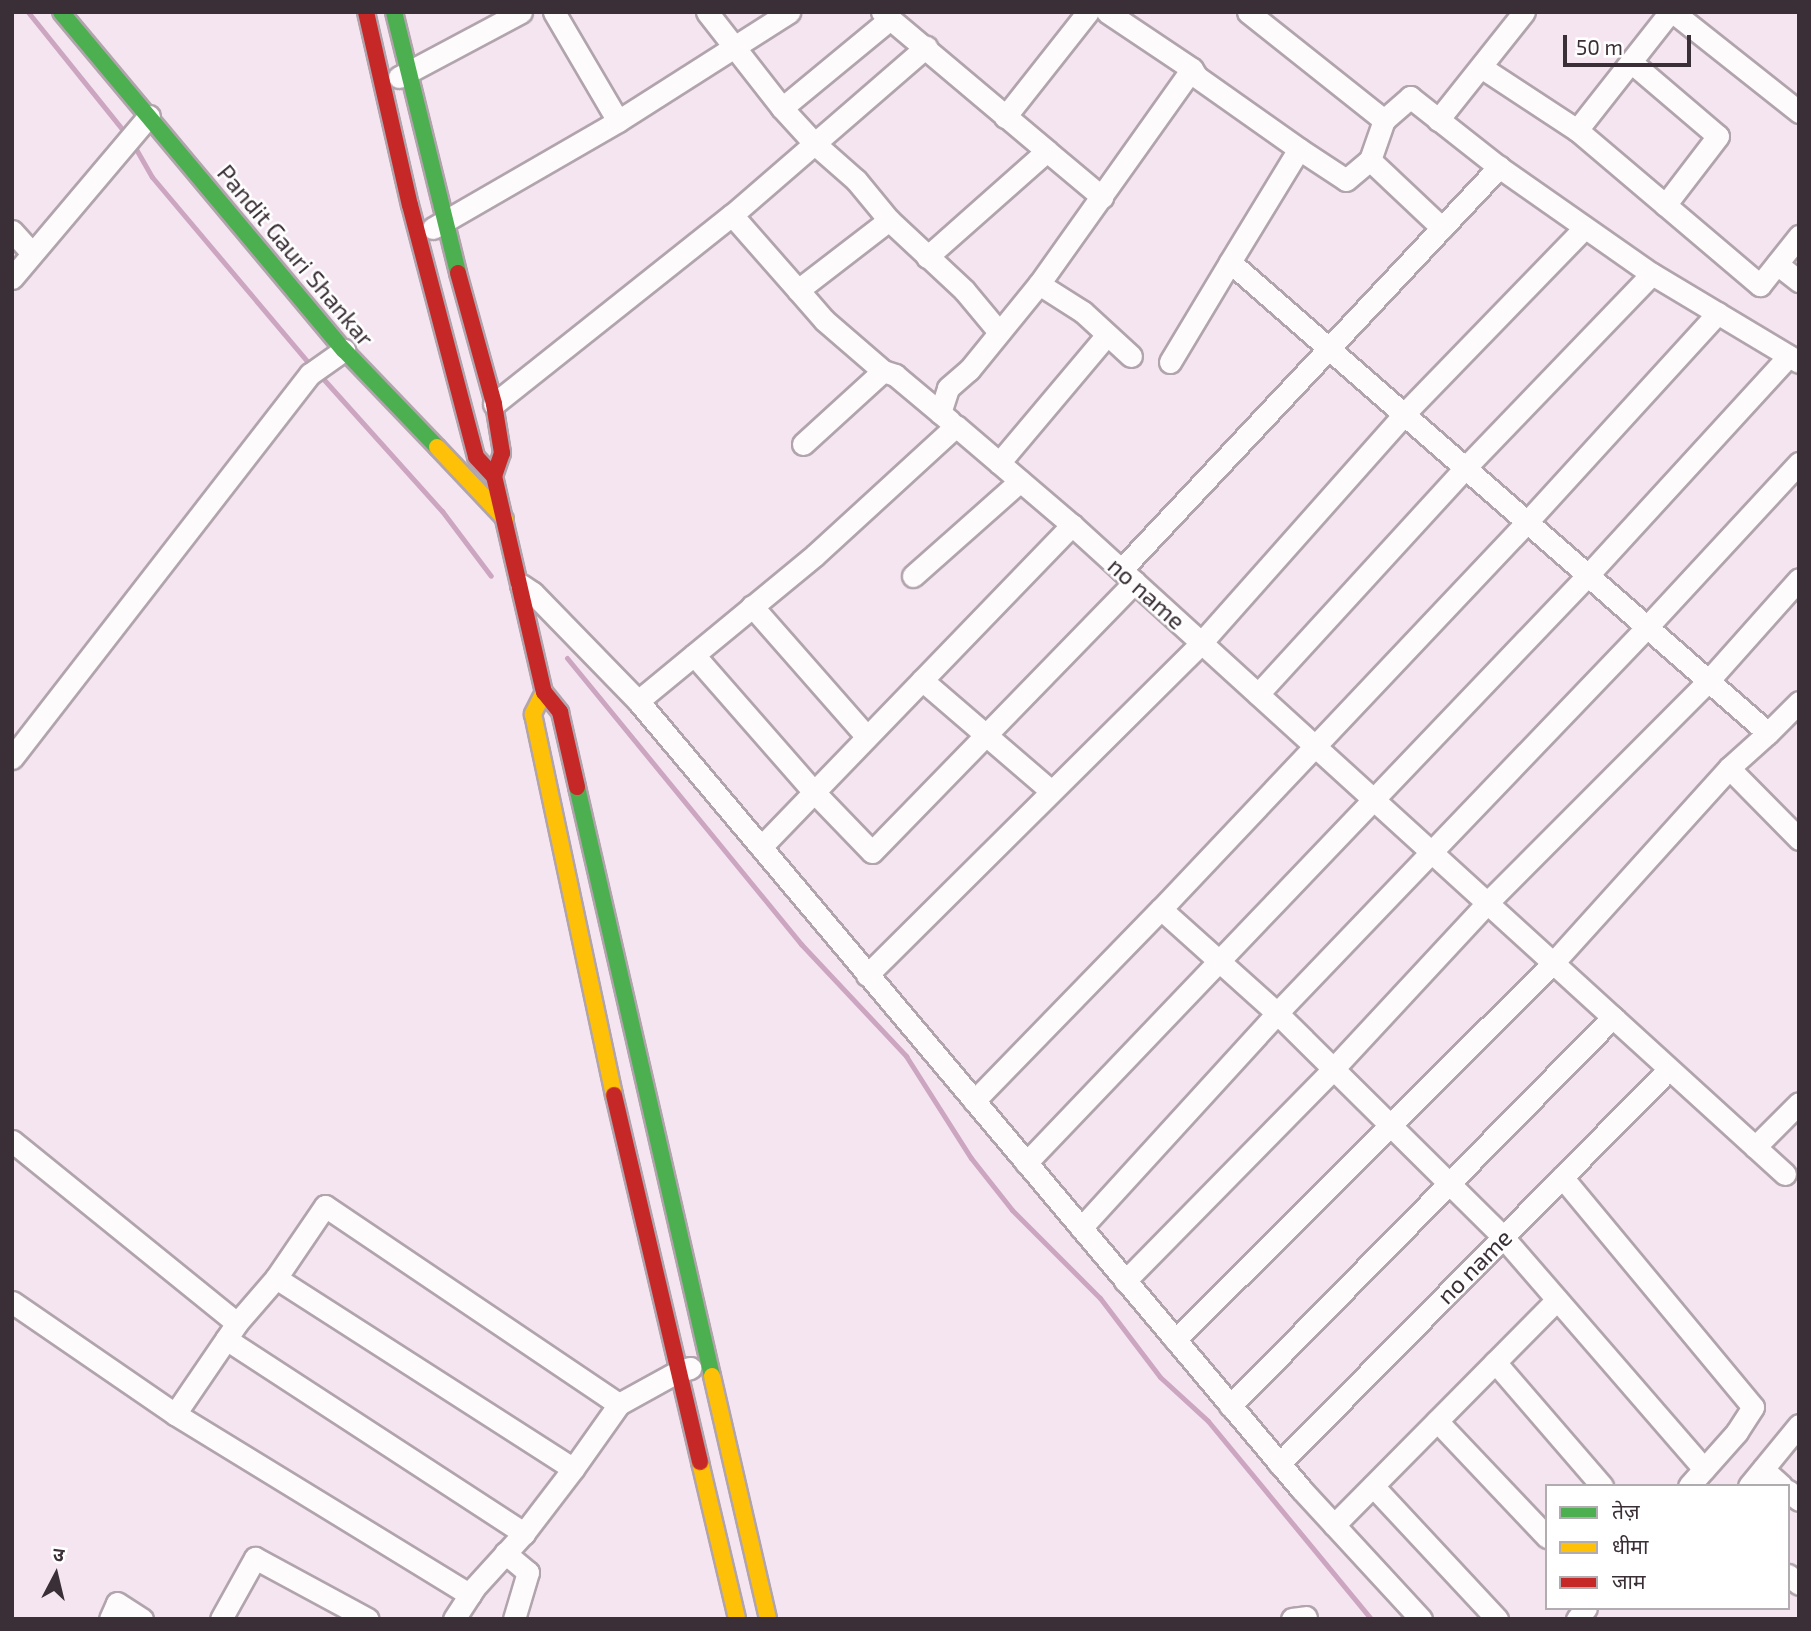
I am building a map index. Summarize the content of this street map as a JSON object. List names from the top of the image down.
{
  "streets": {
    "main road": ["Pandit Gauri Shankar"],
    "street": ["no name"]
  },
  "legend": ["तेज़", "धीमा", "जाम"],
  "scale_bar": "50 m",
  "north": "top"
}
